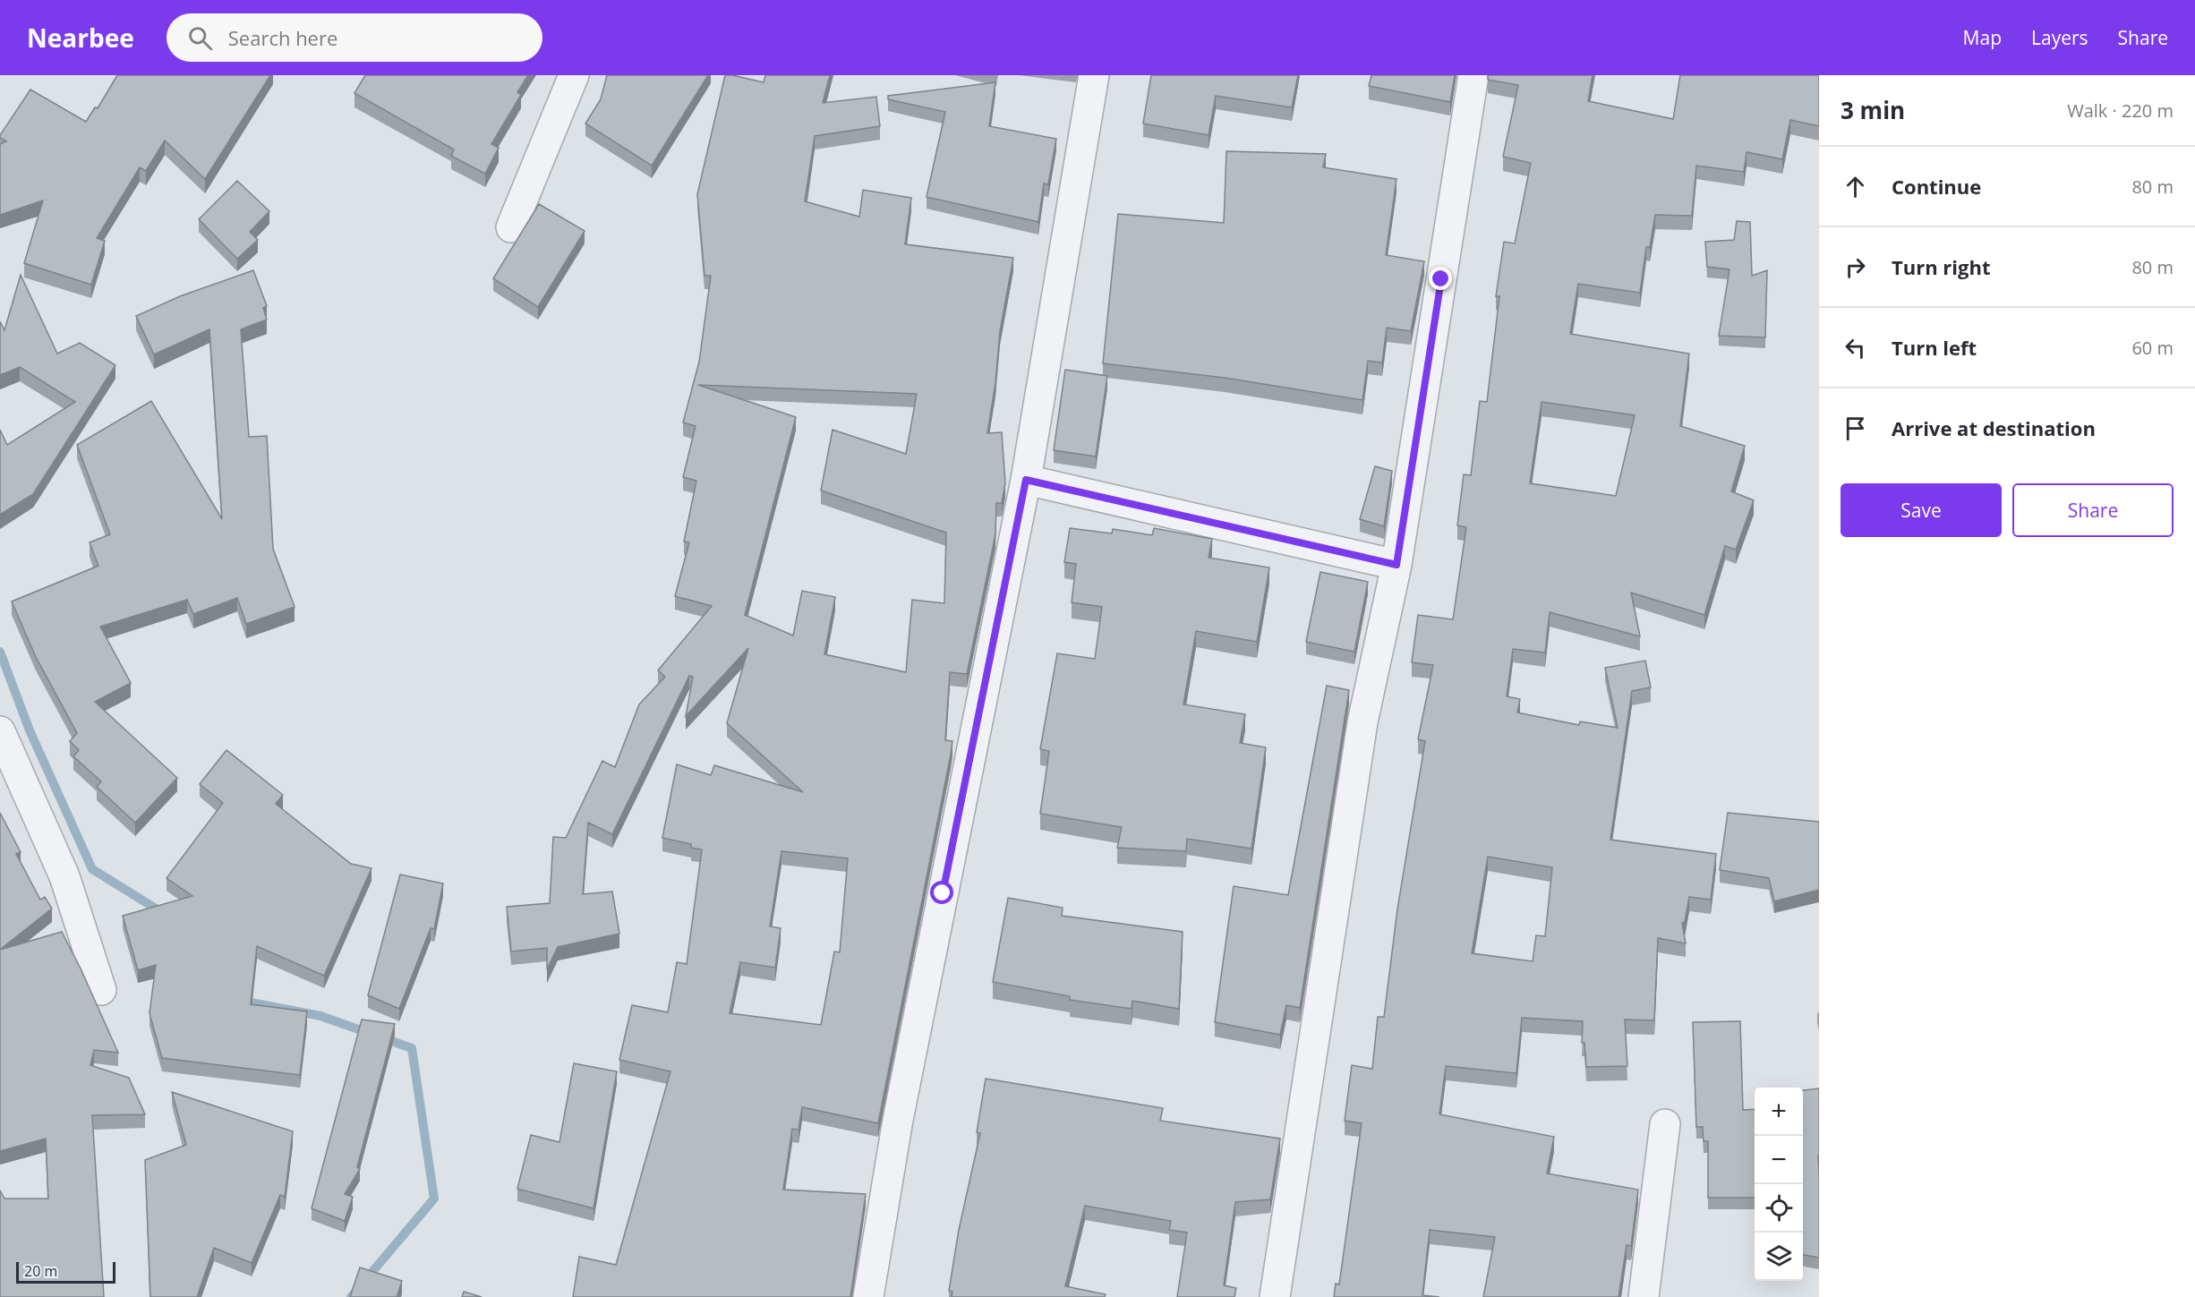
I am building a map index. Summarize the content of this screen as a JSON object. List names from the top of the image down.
{
  "scale_bar": "20 m",
  "page": {
    "header": "Nearbee",
    "search": "Search here",
    "nav": ["Map", "Layers", "Share"],
    "heading": ["3 min", "Walk · 220 m"],
    "list": [
      ["Continue", "80 m"],
      ["Turn right", "80 m"],
      ["Turn left", "60 m"],
      "Arrive at destination"
    ],
    "buttons": ["Save", "Share"],
    "map_buttons": ["+", "−"],
    "scale": "20 m"
  }
}
